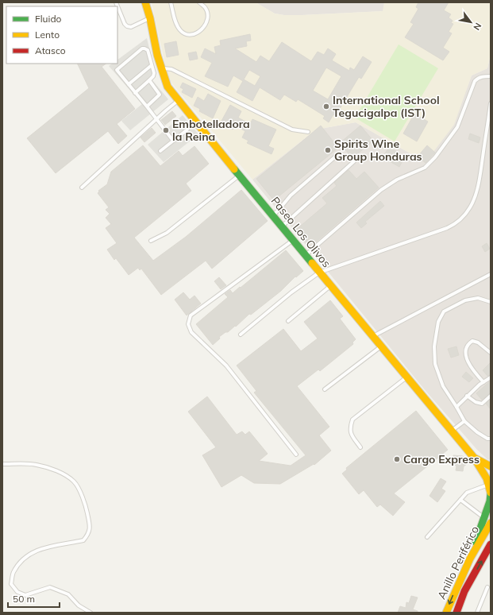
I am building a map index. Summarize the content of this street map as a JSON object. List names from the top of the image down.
{
  "streets": {
    "main road": ["Paseo Los Olivos", "Anillo Periférico"]
  },
  "crossings": [
    ["Paseo Los Olivos", "Anillo Periférico"]
  ],
  "places": [
    "International School Tegucigalpa (IST)",
    "Embotelladora la Reina",
    "Spirits Wine Group Honduras",
    "Cargo Express"
  ],
  "legend": ["Fluido", "Lento", "Atasco"],
  "scale_bar": "50 m",
  "north": "bottom right"
}
